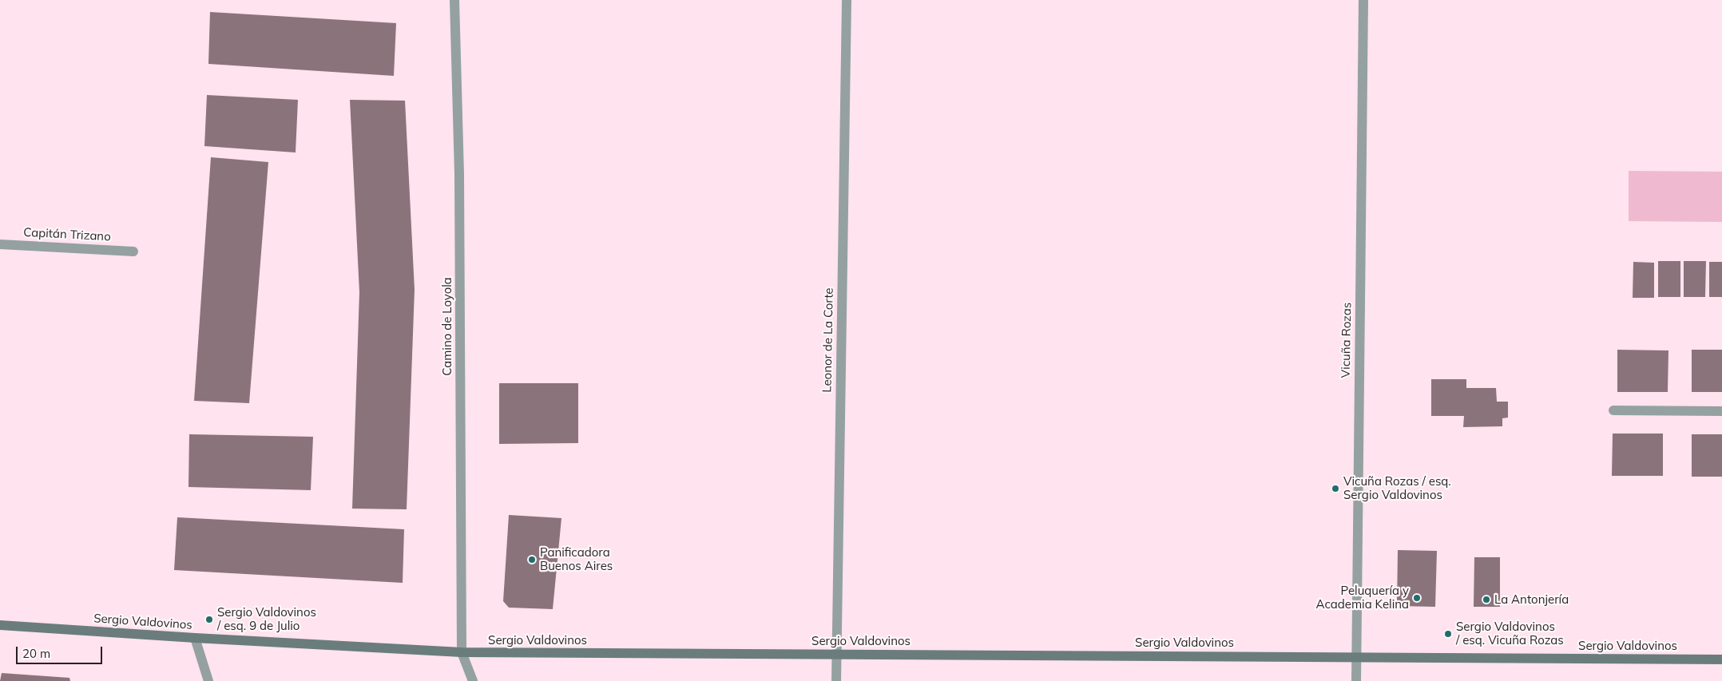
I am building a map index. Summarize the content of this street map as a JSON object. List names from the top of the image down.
{
  "streets": {
    "main road": ["Sergio Valdovinos"],
    "street": [
      "Capitán Trizano",
      "Camino de Loyola",
      "Leonor de La Corte",
      "Vicuña Rozas"
    ]
  },
  "crossings": [
    ["Camino de Loyola", "Sergio Valdovinos"],
    ["Leonor de La Corte", "Sergio Valdovinos"],
    ["Vicuña Rozas", "Sergio Valdovinos"]
  ],
  "places": [
    "Vicuña Rozas / esq. Sergio Valdovinos",
    "Panificadora Buenos Aires",
    "Peluquería y Academia Kelina",
    "La Antonjería",
    "Sergio Valdovinos / esq. 9 de Julio",
    "Sergio Valdovinos / esq. Vicuña Rozas"
  ],
  "scale_bar": "20 m"
}
